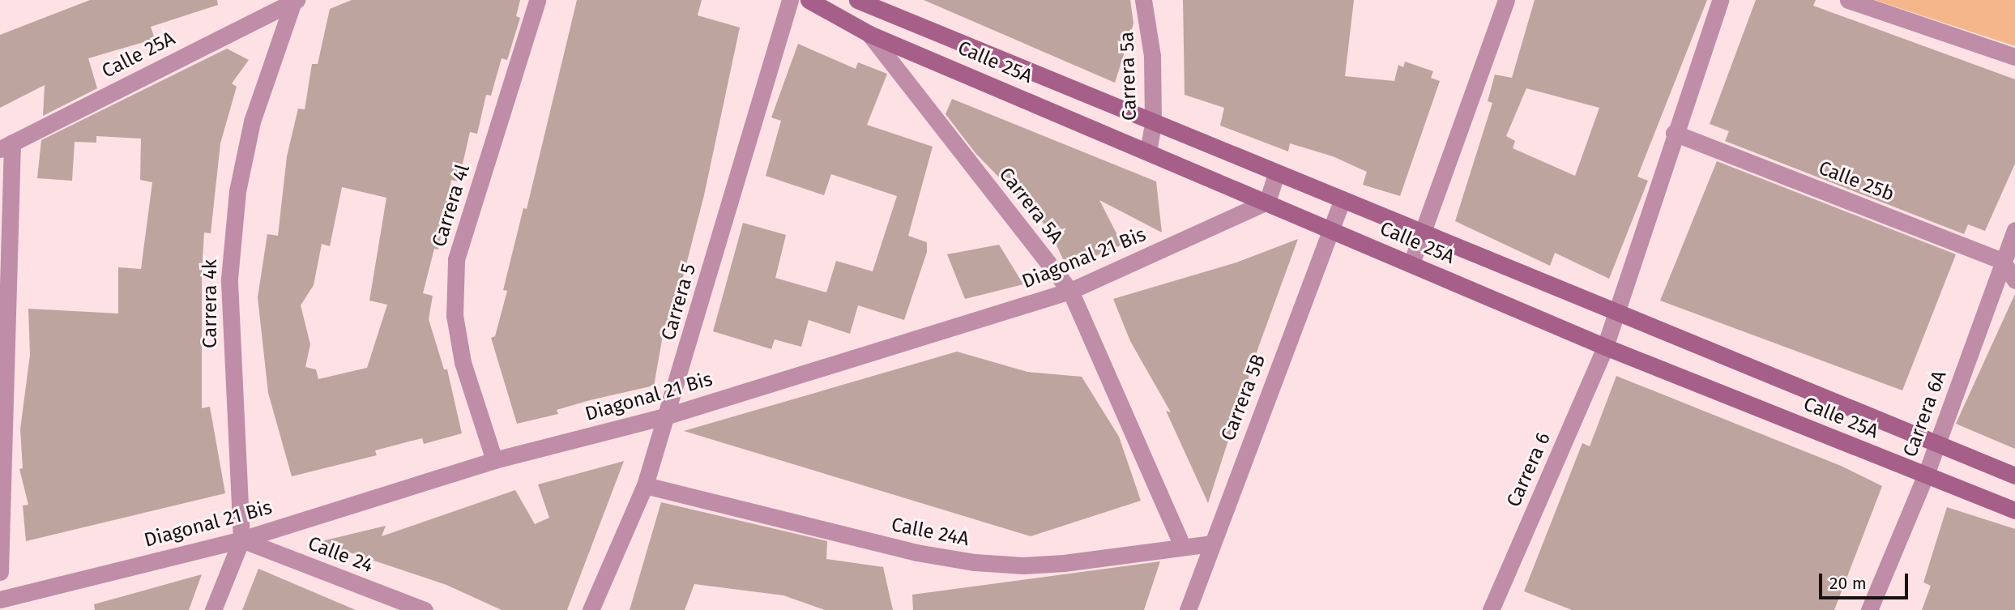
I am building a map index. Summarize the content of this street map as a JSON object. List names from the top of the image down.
{
  "streets": {
    "street": [
      "Calle 25A",
      "Carrera 5a",
      "Calle 25b",
      "Carrera 4l",
      "Carrera 5A",
      "Diagonal 21 Bis",
      "Carrera 5",
      "Carrera 4k",
      "Carrera 5B",
      "Carrera 6A",
      "Carrera 6",
      "Calle 24A",
      "Calle 24"
    ]
  },
  "crossings": [
    ["Calle 25A", "Carrera 5a"],
    ["Calle 25A", "Carrera 5A"],
    ["Calle 25A", "Diagonal 21 Bis"],
    ["Calle 25A", "Carrera 4k"],
    ["Calle 25A", "Carrera 5B"],
    ["Calle 25A", "Carrera 6A"],
    ["Calle 25A", "Carrera 6"],
    ["Calle 25b", "Carrera 6A"],
    ["Calle 25b", "Carrera 6"],
    ["Carrera 4l", "Diagonal 21 Bis"],
    ["Carrera 5A", "Diagonal 21 Bis"],
    ["Carrera 5A", "Calle 24A"],
    ["Diagonal 21 Bis", "Carrera 5"],
    ["Diagonal 21 Bis", "Carrera 4k"],
    ["Diagonal 21 Bis", "Calle 24"],
    ["Carrera 5", "Calle 24A"],
    ["Carrera 4k", "Calle 24"],
    ["Carrera 5B", "Calle 24A"]
  ],
  "scale_bar": "20 m"
}
